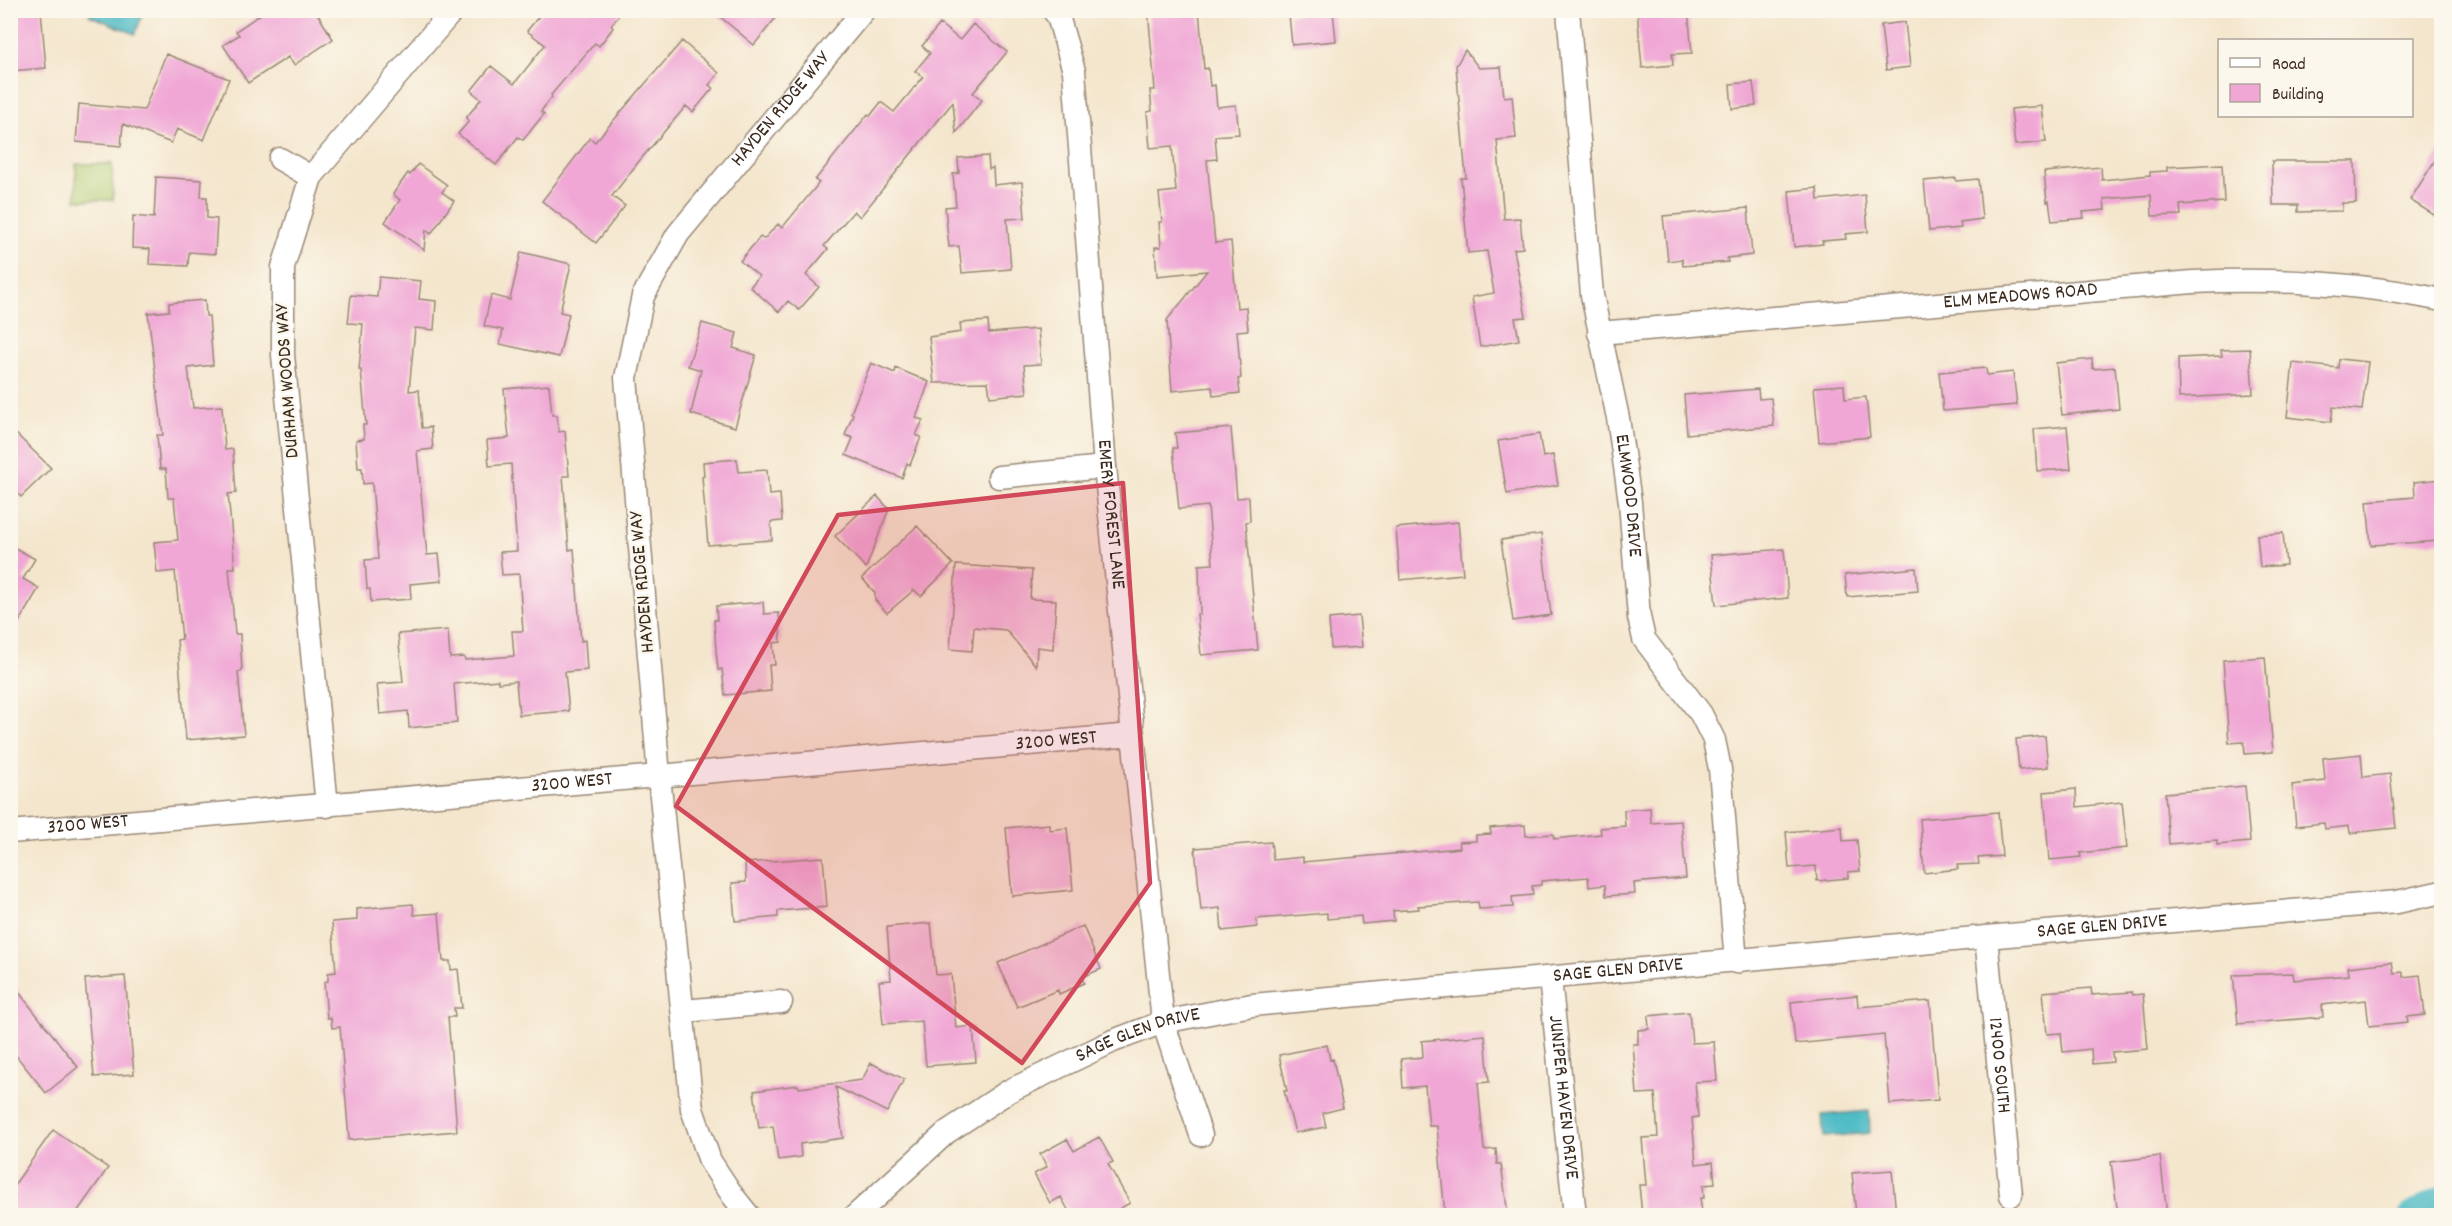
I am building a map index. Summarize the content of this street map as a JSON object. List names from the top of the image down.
{
  "streets": {
    "street": [
      "HAYDEN RIDGE WAY",
      "ELM MEADOWS ROAD",
      "DURHAM WOODS WAY",
      "ELMWOOD DRIVE",
      "EMERY FOREST LANE",
      "3200 WEST",
      "SAGE GLEN DRIVE",
      "12400 SOUTH",
      "JUNIPER HAVEN DRIVE"
    ]
  },
  "crossings": [
    ["HAYDEN RIDGE WAY", "3200 WEST"],
    ["ELM MEADOWS ROAD", "ELMWOOD DRIVE"],
    ["DURHAM WOODS WAY", "3200 WEST"],
    ["ELMWOOD DRIVE", "SAGE GLEN DRIVE"],
    ["EMERY FOREST LANE", "3200 WEST"],
    ["EMERY FOREST LANE", "SAGE GLEN DRIVE"],
    ["SAGE GLEN DRIVE", "12400 SOUTH"],
    ["SAGE GLEN DRIVE", "JUNIPER HAVEN DRIVE"]
  ],
  "legend": ["Road", "Building"]
}
